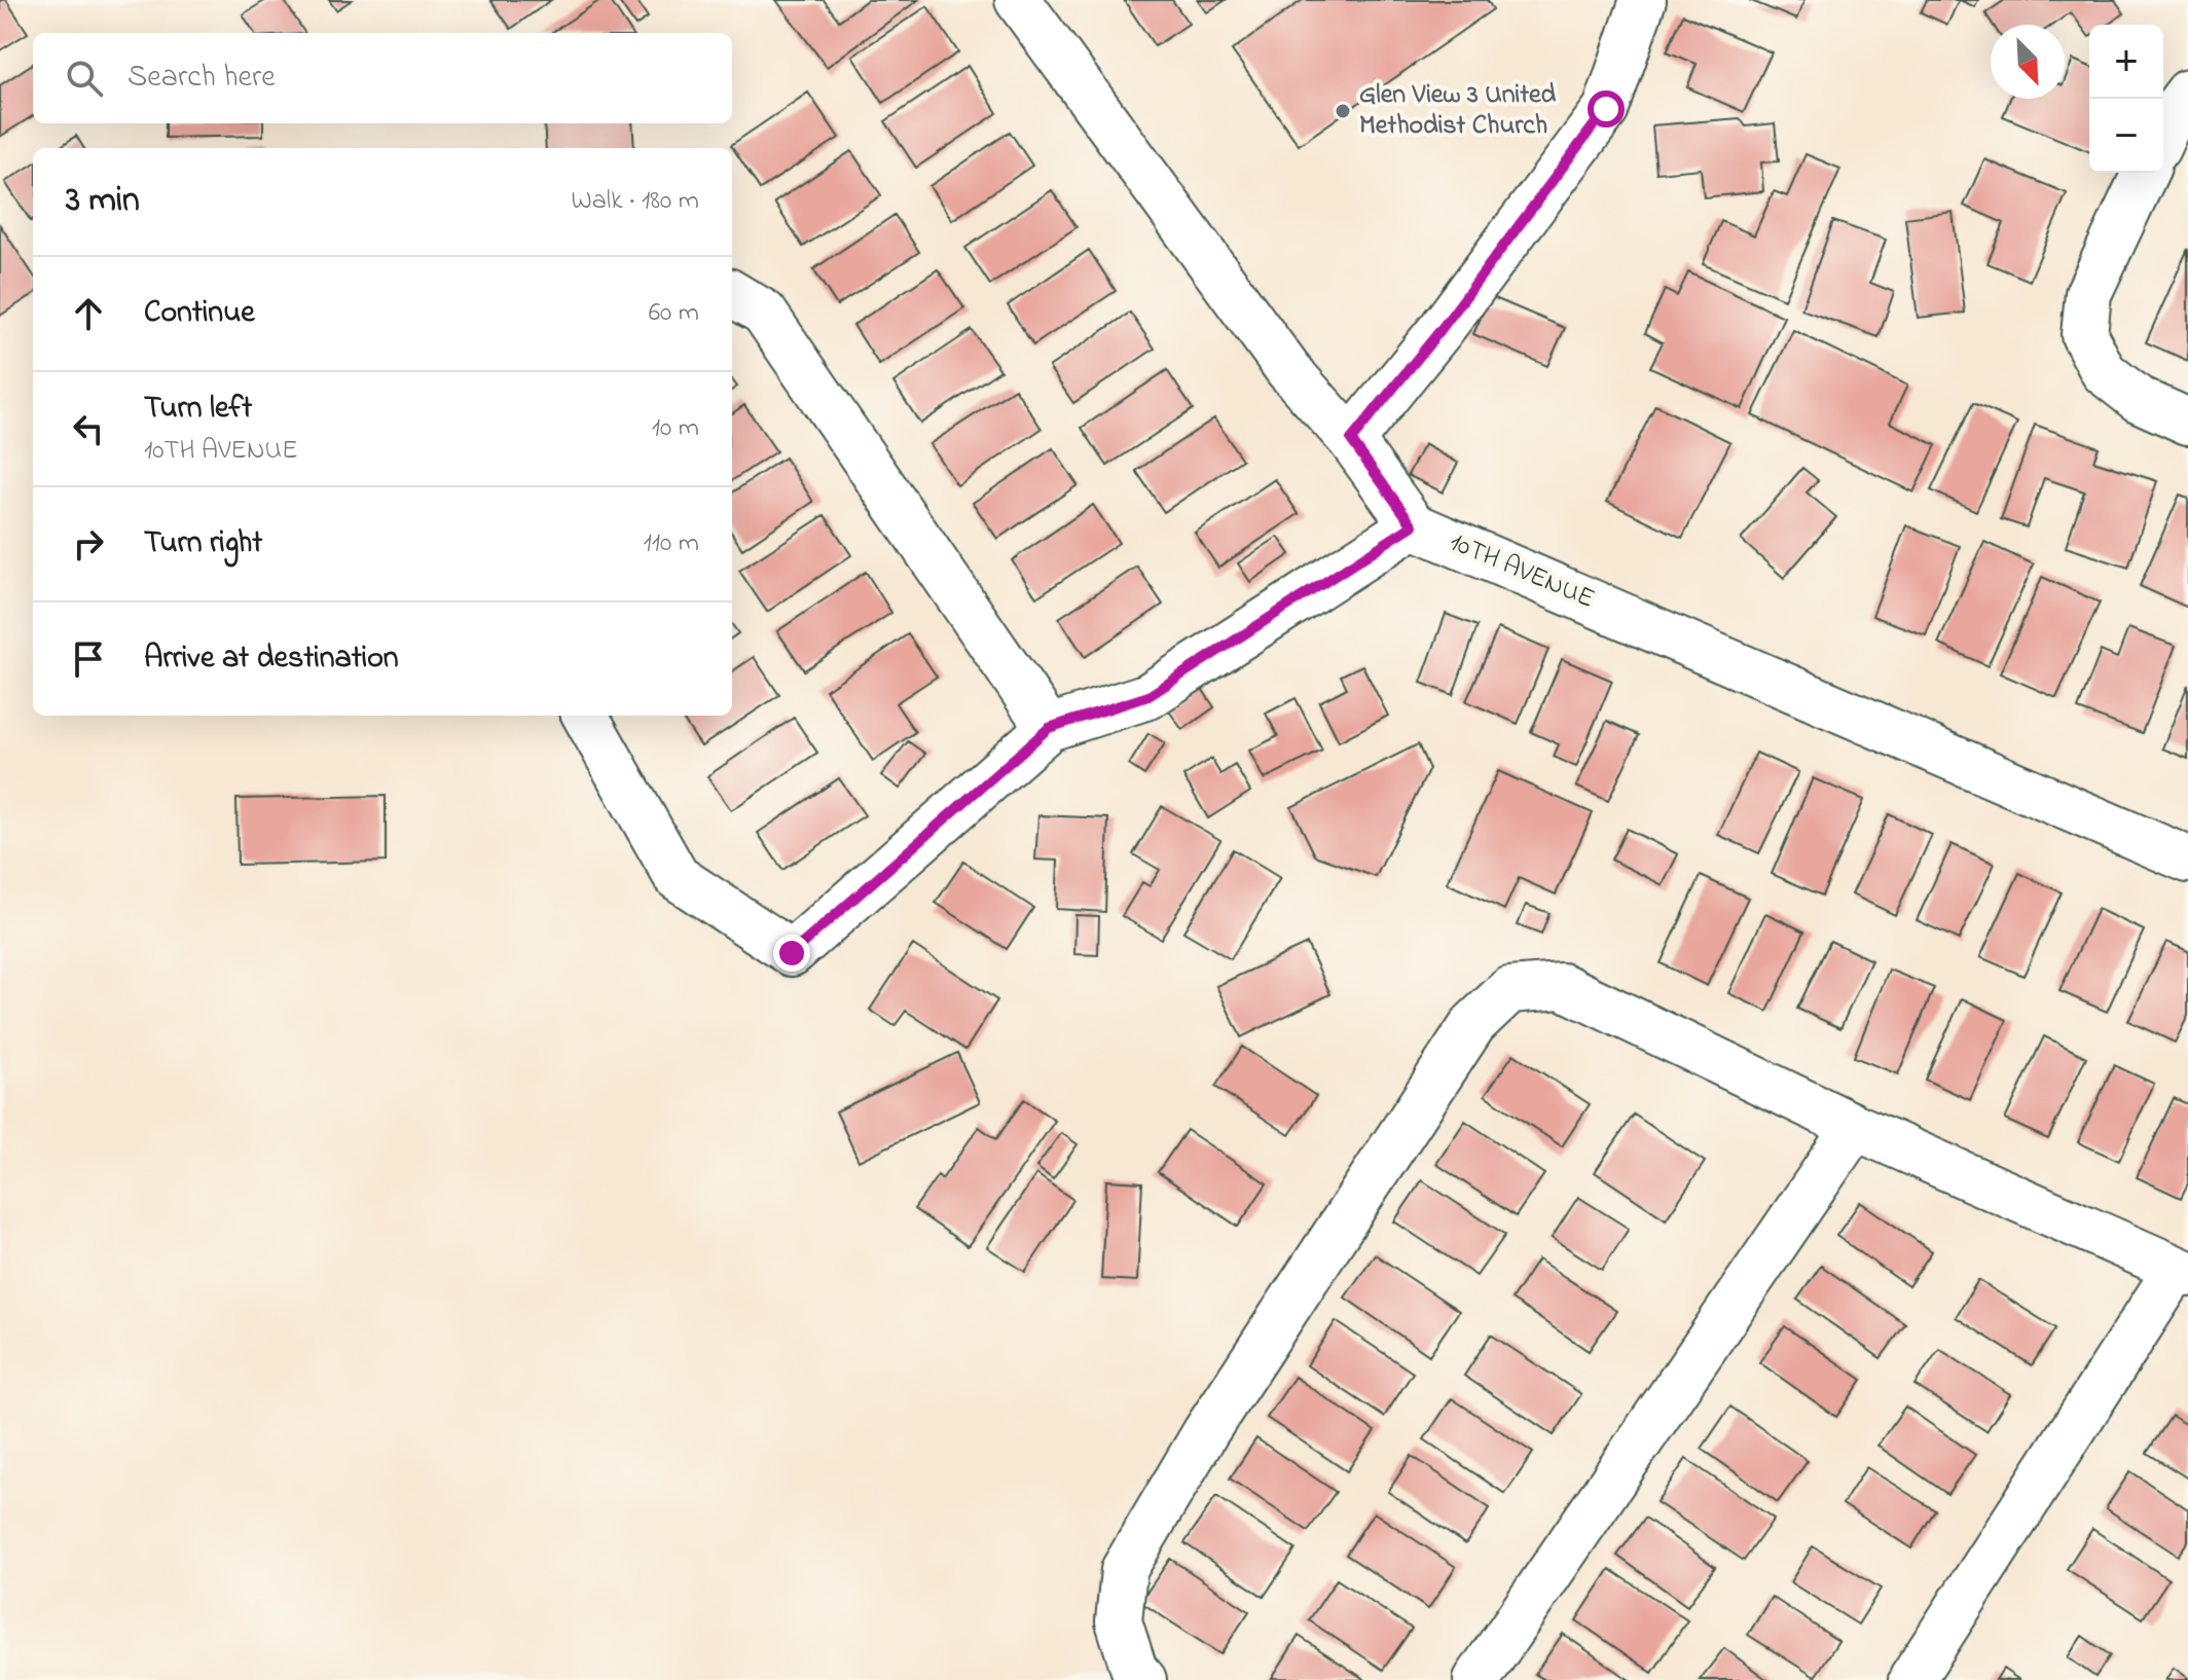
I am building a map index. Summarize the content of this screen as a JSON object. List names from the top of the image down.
{
  "streets": {
    "street": ["10TH AVENUE"]
  },
  "places": ["Glen View 3 United Methodist Church"],
  "north": "bottom right",
  "page": {
    "map_buttons": ["+", "−"],
    "search": "Search here",
    "heading": ["3 min", "Walk · 180 m"],
    "list": [
      ["Continue", "60 m"],
      ["Turn left", "10TH AVENUE", "10 m"],
      ["Turn right", "110 m"],
      "Arrive at destination"
    ]
  }
}
